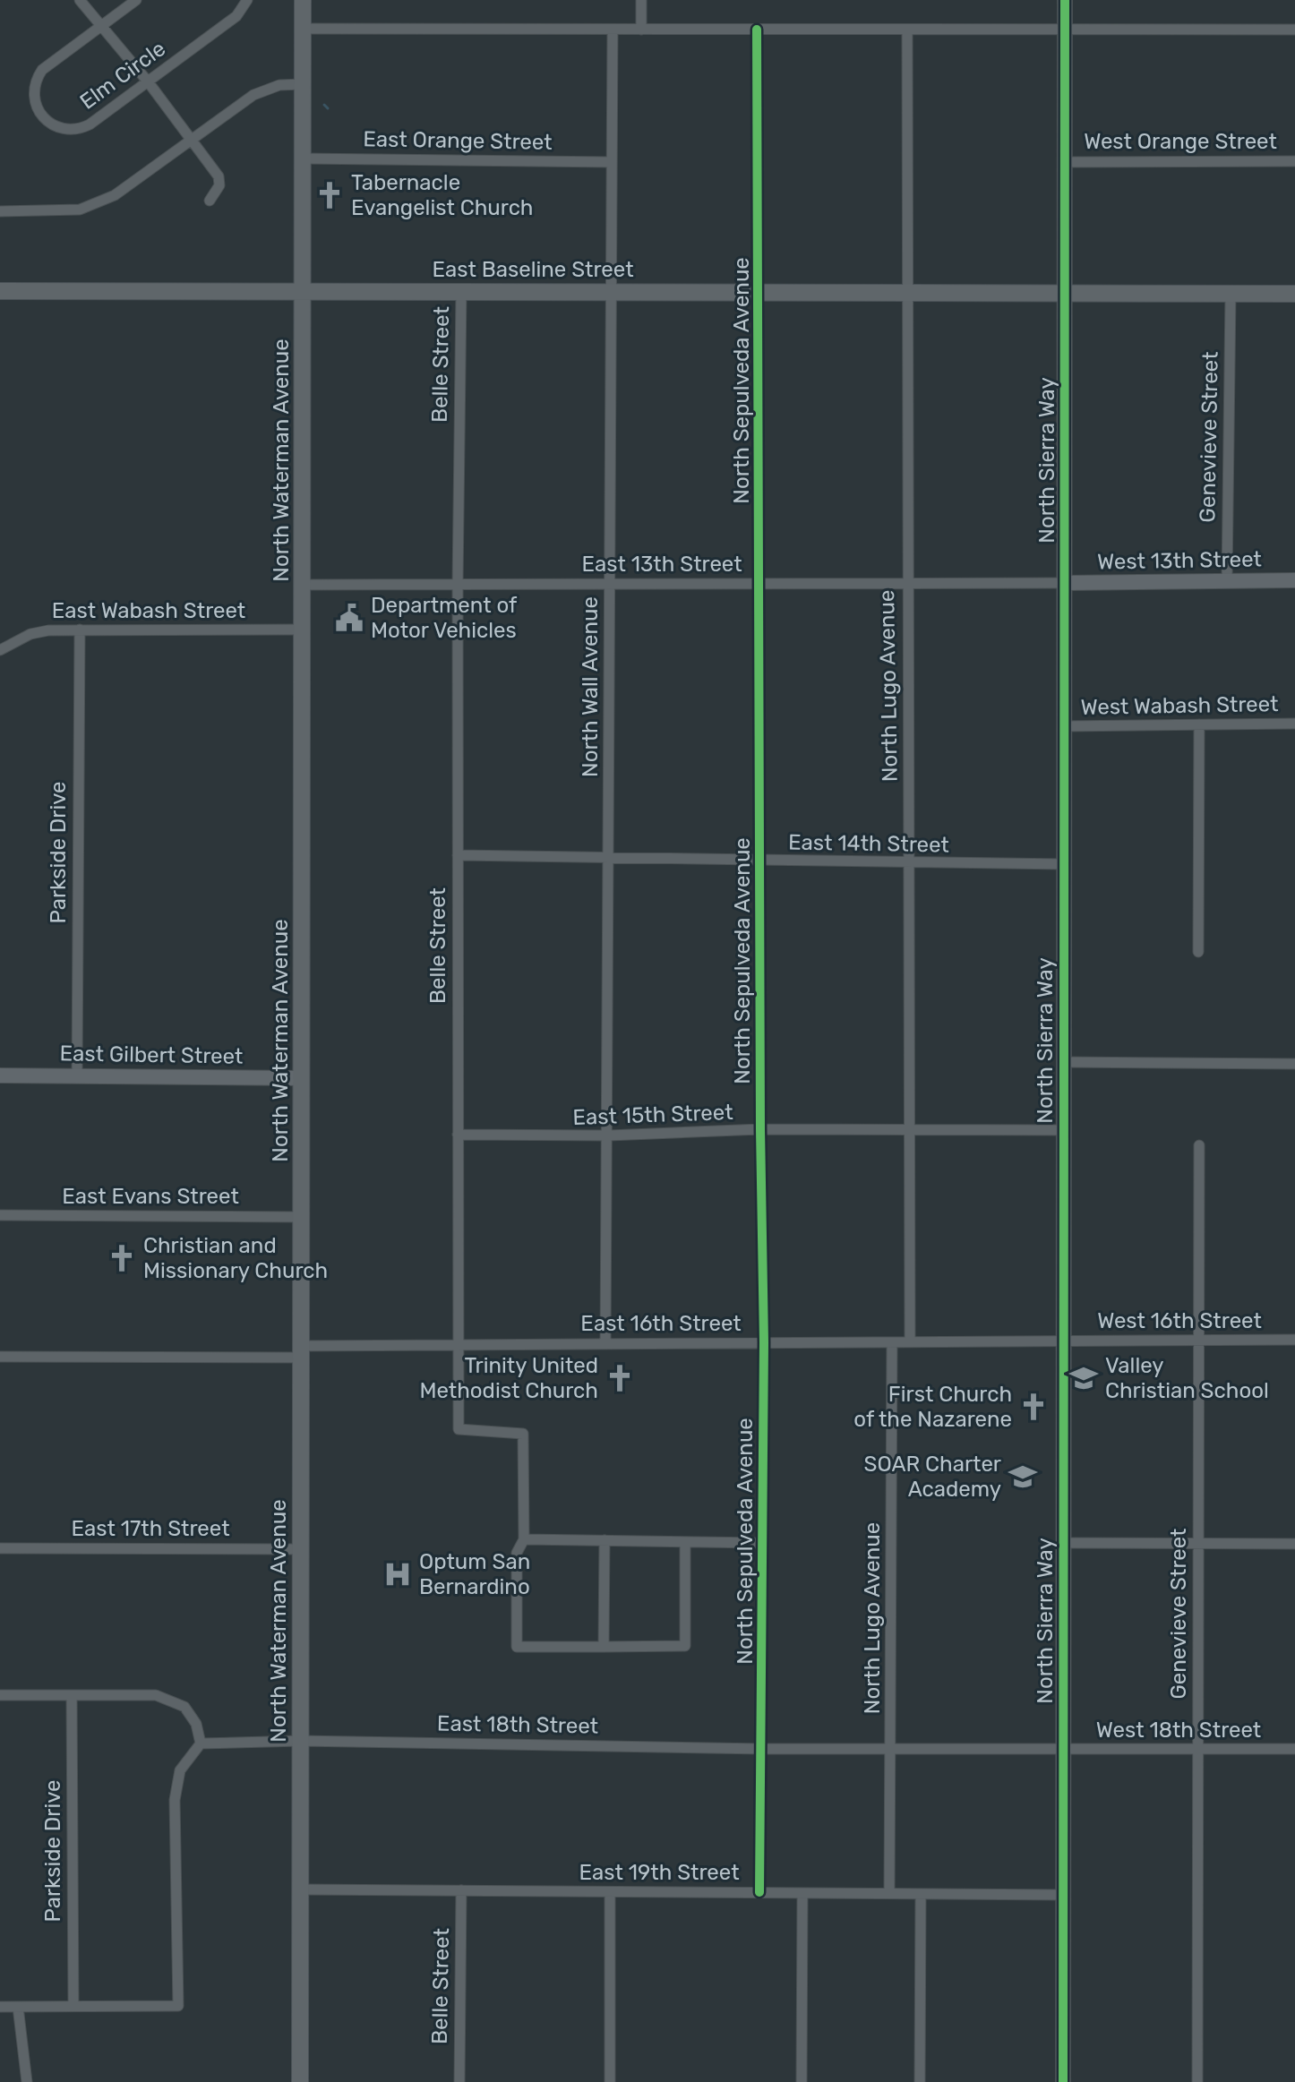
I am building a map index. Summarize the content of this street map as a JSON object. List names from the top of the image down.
{
  "streets": {
    "main road": ["East Baseline Street", "North Waterman Avenue"],
    "street": [
      "Elm Circle",
      "East Orange Street",
      "West Orange Street",
      "Belle Street",
      "North Sepulveda Avenue",
      "Genevieve Street",
      "North Sierra Way",
      "West 13th Street",
      "East 13th Street",
      "East Wabash Street",
      "North Lugo Avenue",
      "North Wall Avenue",
      "West Wabash Street",
      "East 14th Street",
      "Parkside Drive",
      "East Gilbert Street",
      "East 15th Street",
      "East Evans Street",
      "West 16th Street",
      "East 16th Street",
      "East 17th Street",
      "East 18th Street",
      "West 18th Street",
      "East 19th Street"
    ]
  },
  "crossings": [
    ["East Orange Street", "North Waterman Avenue"],
    ["East Orange Street", "North Wall Avenue"],
    ["West Orange Street", "North Sierra Way"],
    ["East Baseline Street", "Belle Street"],
    ["East Baseline Street", "North Sepulveda Avenue"],
    ["East Baseline Street", "Genevieve Street"],
    ["East Baseline Street", "North Waterman Avenue"],
    ["East Baseline Street", "North Sierra Way"],
    ["East Baseline Street", "North Lugo Avenue"],
    ["East Baseline Street", "North Wall Avenue"],
    ["Belle Street", "East 13th Street"],
    ["Belle Street", "East 14th Street"],
    ["Belle Street", "East 15th Street"],
    ["Belle Street", "East 16th Street"],
    ["Belle Street", "East 19th Street"],
    ["North Sepulveda Avenue", "East 13th Street"],
    ["North Sepulveda Avenue", "East 14th Street"],
    ["North Sepulveda Avenue", "East 15th Street"],
    ["North Sepulveda Avenue", "East 16th Street"],
    ["North Sepulveda Avenue", "East 18th Street"],
    ["North Sepulveda Avenue", "East 19th Street"],
    ["Genevieve Street", "West 13th Street"],
    ["Genevieve Street", "West 16th Street"],
    ["Genevieve Street", "West 18th Street"],
    ["North Waterman Avenue", "East 13th Street"],
    ["North Waterman Avenue", "East Wabash Street"],
    ["North Waterman Avenue", "East Gilbert Street"],
    ["North Waterman Avenue", "East Evans Street"],
    ["North Waterman Avenue", "East 16th Street"],
    ["North Waterman Avenue", "East 17th Street"],
    ["North Waterman Avenue", "East 18th Street"],
    ["North Waterman Avenue", "East 19th Street"],
    ["North Sierra Way", "West 13th Street"],
    ["North Sierra Way", "East 13th Street"],
    ["North Sierra Way", "West Wabash Street"],
    ["North Sierra Way", "East 14th Street"],
    ["North Sierra Way", "East 15th Street"],
    ["North Sierra Way", "West 16th Street"],
    ["North Sierra Way", "East 16th Street"],
    ["North Sierra Way", "East 18th Street"],
    ["North Sierra Way", "West 18th Street"],
    ["North Sierra Way", "East 19th Street"],
    ["West 13th Street", "East 13th Street"],
    ["East 13th Street", "North Lugo Avenue"],
    ["East 13th Street", "North Wall Avenue"],
    ["East Wabash Street", "Parkside Drive"],
    ["North Lugo Avenue", "East 14th Street"],
    ["North Lugo Avenue", "East 15th Street"],
    ["North Lugo Avenue", "East 16th Street"],
    ["North Lugo Avenue", "East 18th Street"],
    ["North Lugo Avenue", "East 19th Street"],
    ["North Wall Avenue", "East 14th Street"],
    ["North Wall Avenue", "East 15th Street"],
    ["North Wall Avenue", "East 16th Street"],
    ["Parkside Drive", "East Gilbert Street"],
    ["West 16th Street", "East 16th Street"],
    ["East 18th Street", "West 18th Street"]
  ],
  "places": {
    "church": [
      "Tabernacle Evangelist Church",
      "Christian and Missionary Church",
      "Trinity United Methodist Church",
      "First Church of the Nazarene"
    ],
    "public building": ["Department of Motor Vehicles"],
    "school or university": ["Valley Christian School", "SOAR Charter Academy"],
    "hospital": ["Optum San Bernardino"]
  }
}
